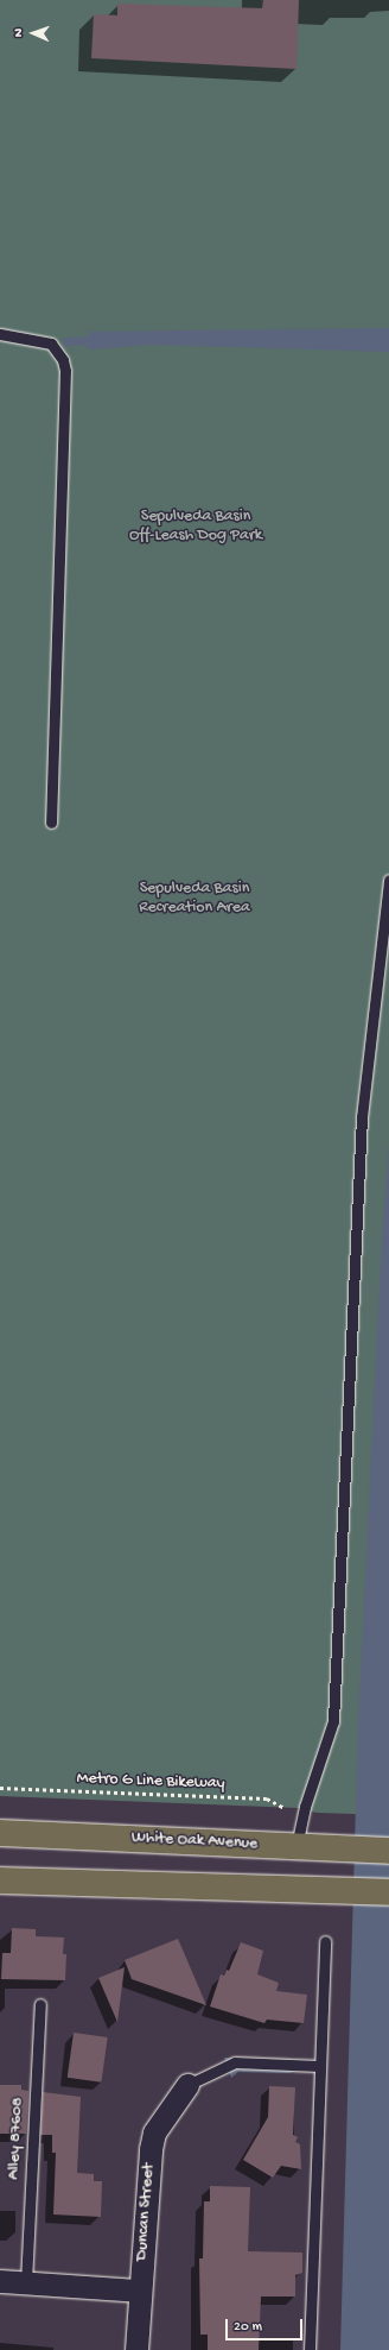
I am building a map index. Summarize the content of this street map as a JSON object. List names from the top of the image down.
{
  "streets": {
    "main road": ["White Oak Avenue"],
    "street": ["Duncan Street"],
    "lane": ["Alley 87608"],
    "path": ["Metro G Line Bikeway"]
  },
  "parks": ["Sepulveda Basin Off-Leash Dog Park", "Sepulveda Basin Recreation Area"],
  "scale_bar": "20 m",
  "north": "left"
}
